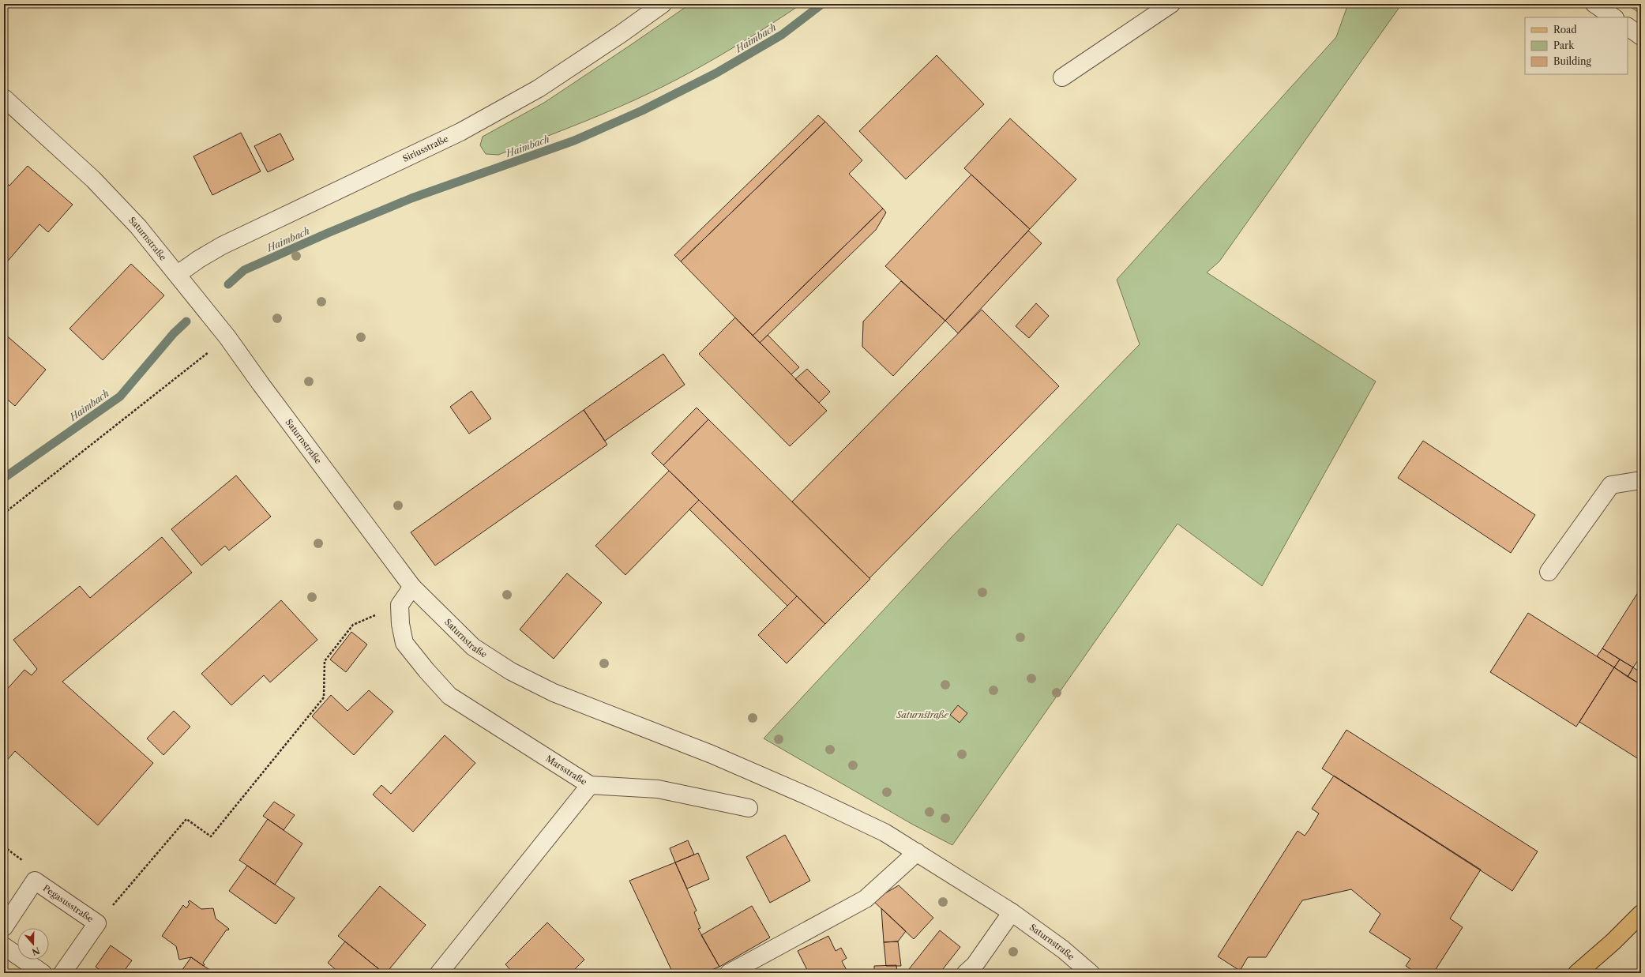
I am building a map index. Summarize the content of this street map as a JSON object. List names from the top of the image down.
{
  "streets": {
    "street": [
      "Siriusstraße",
      "Saturnstraße",
      "Marsstraße",
      "Pegasusstraße"
    ]
  },
  "crossings": [
    ["Siriusstraße", "Saturnstraße"],
    ["Saturnstraße", "Marsstraße"]
  ],
  "water": ["Haimbach"],
  "parks": ["Saturnstraße"],
  "legend": ["Road", "Park", "Building"],
  "north": "bottom"
}
